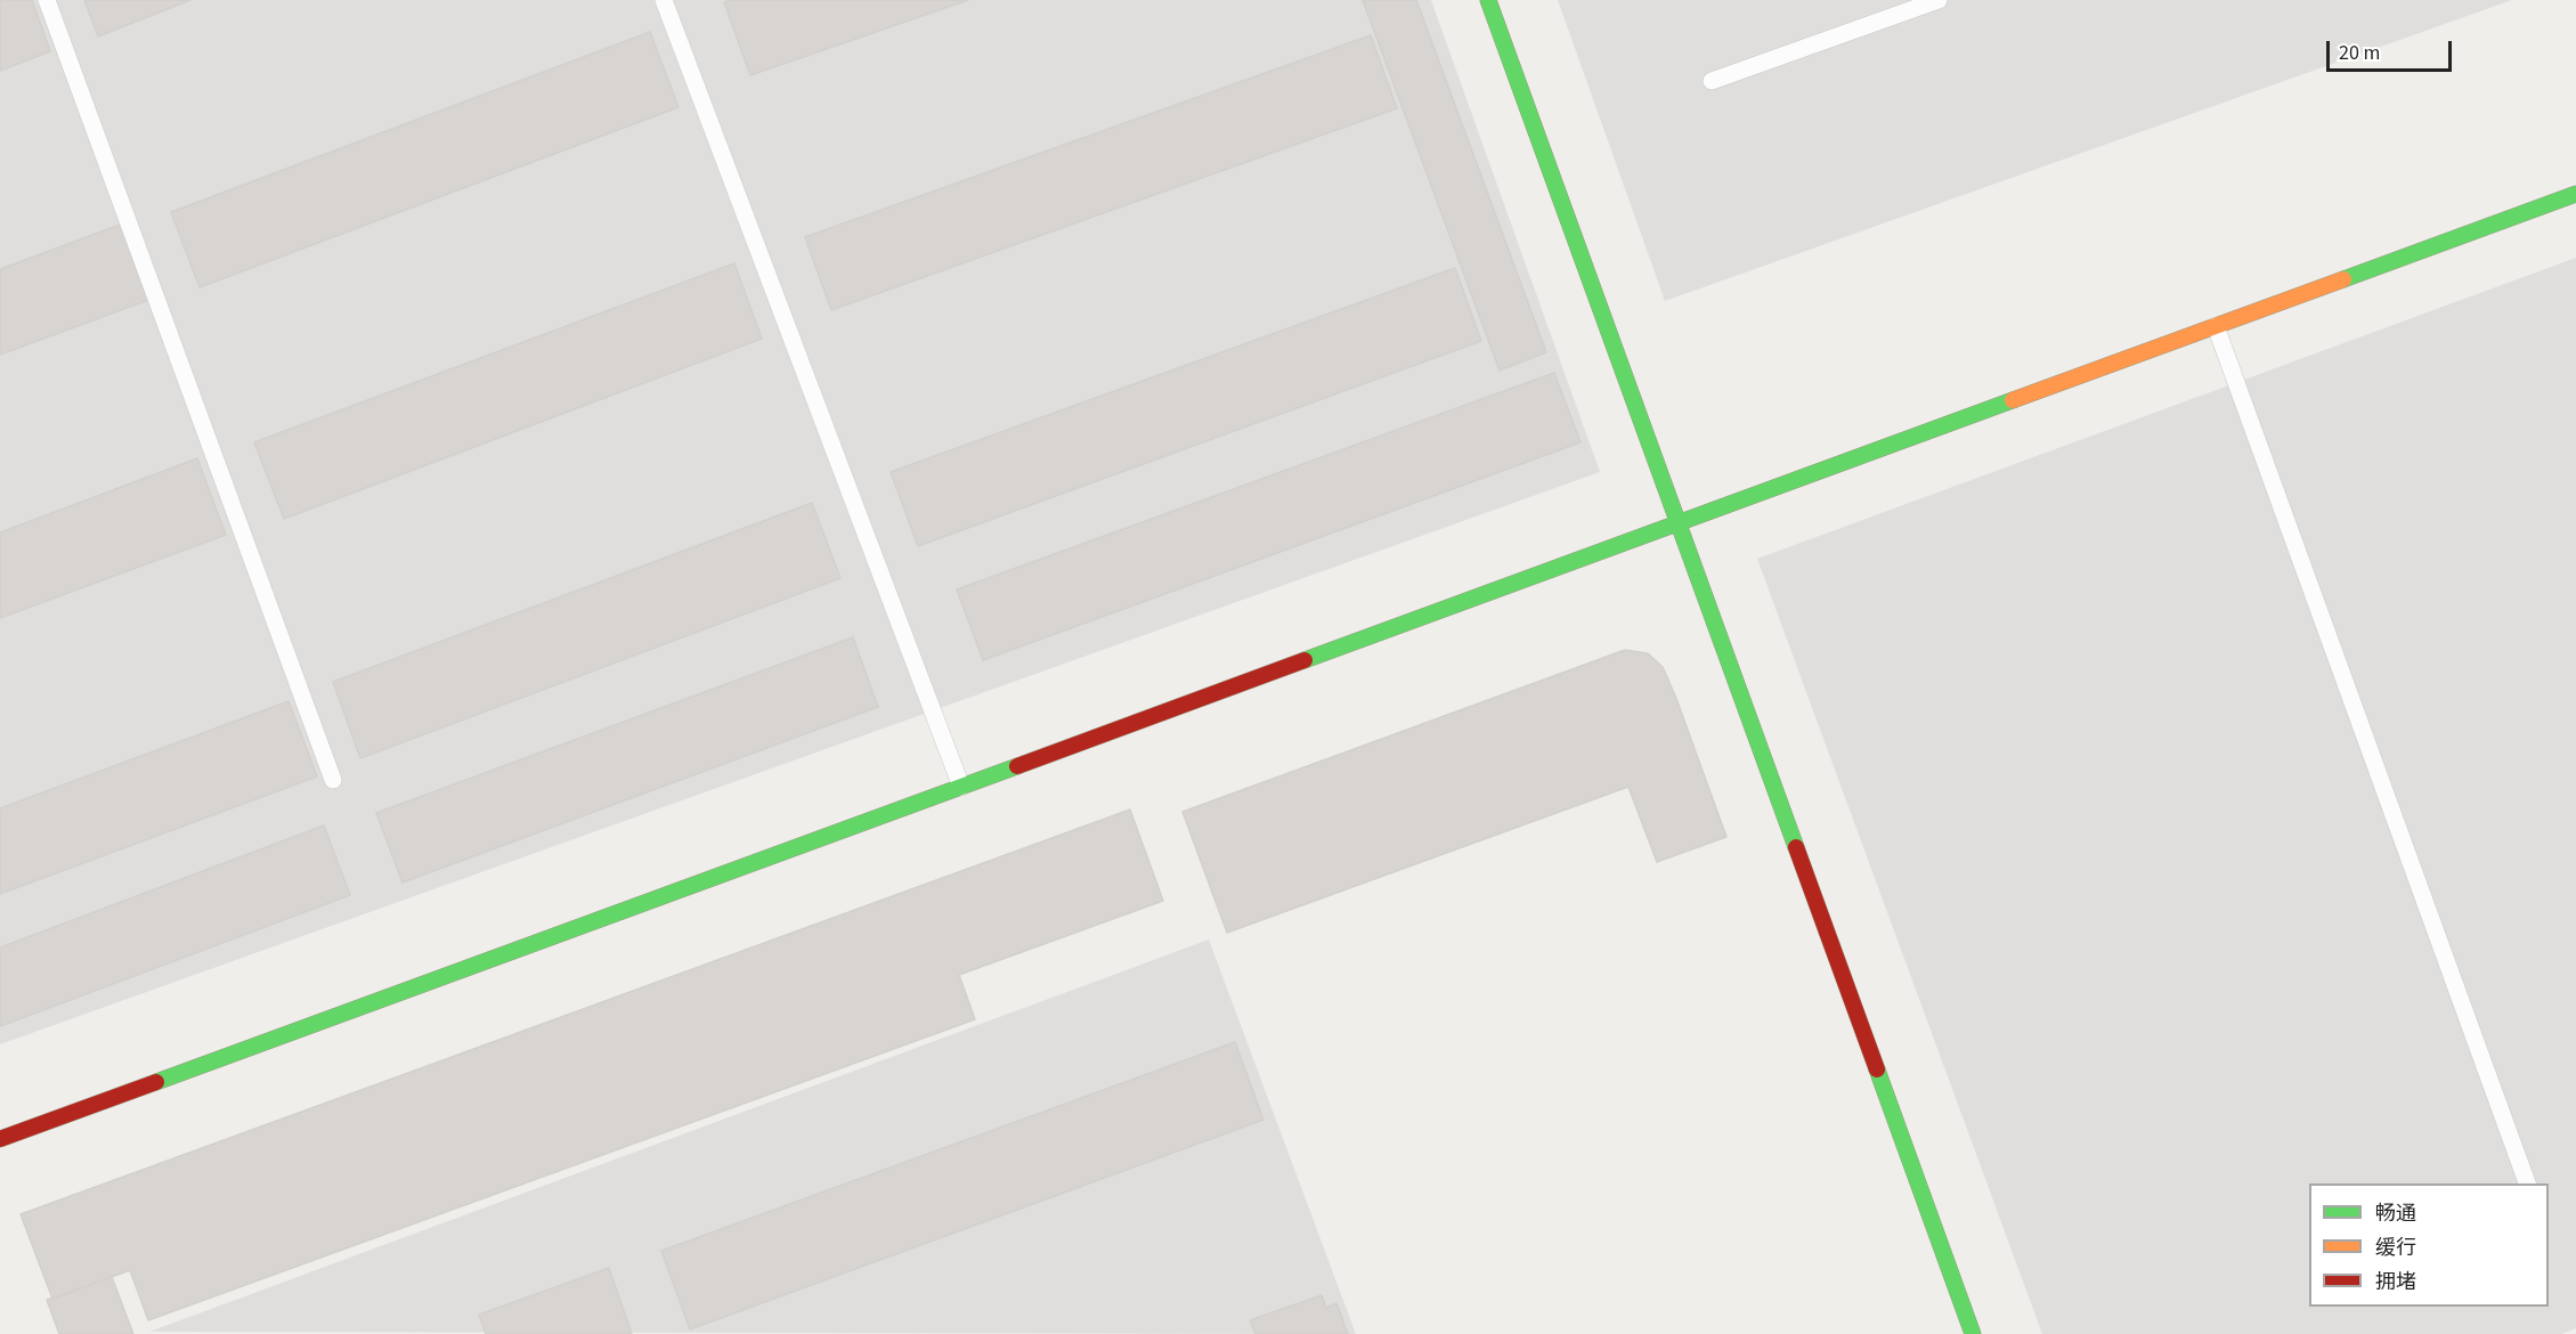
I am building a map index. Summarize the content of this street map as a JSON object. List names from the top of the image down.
{
  "legend": ["畅通", "缓行", "拥堵"],
  "scale_bar": "20 m"
}
